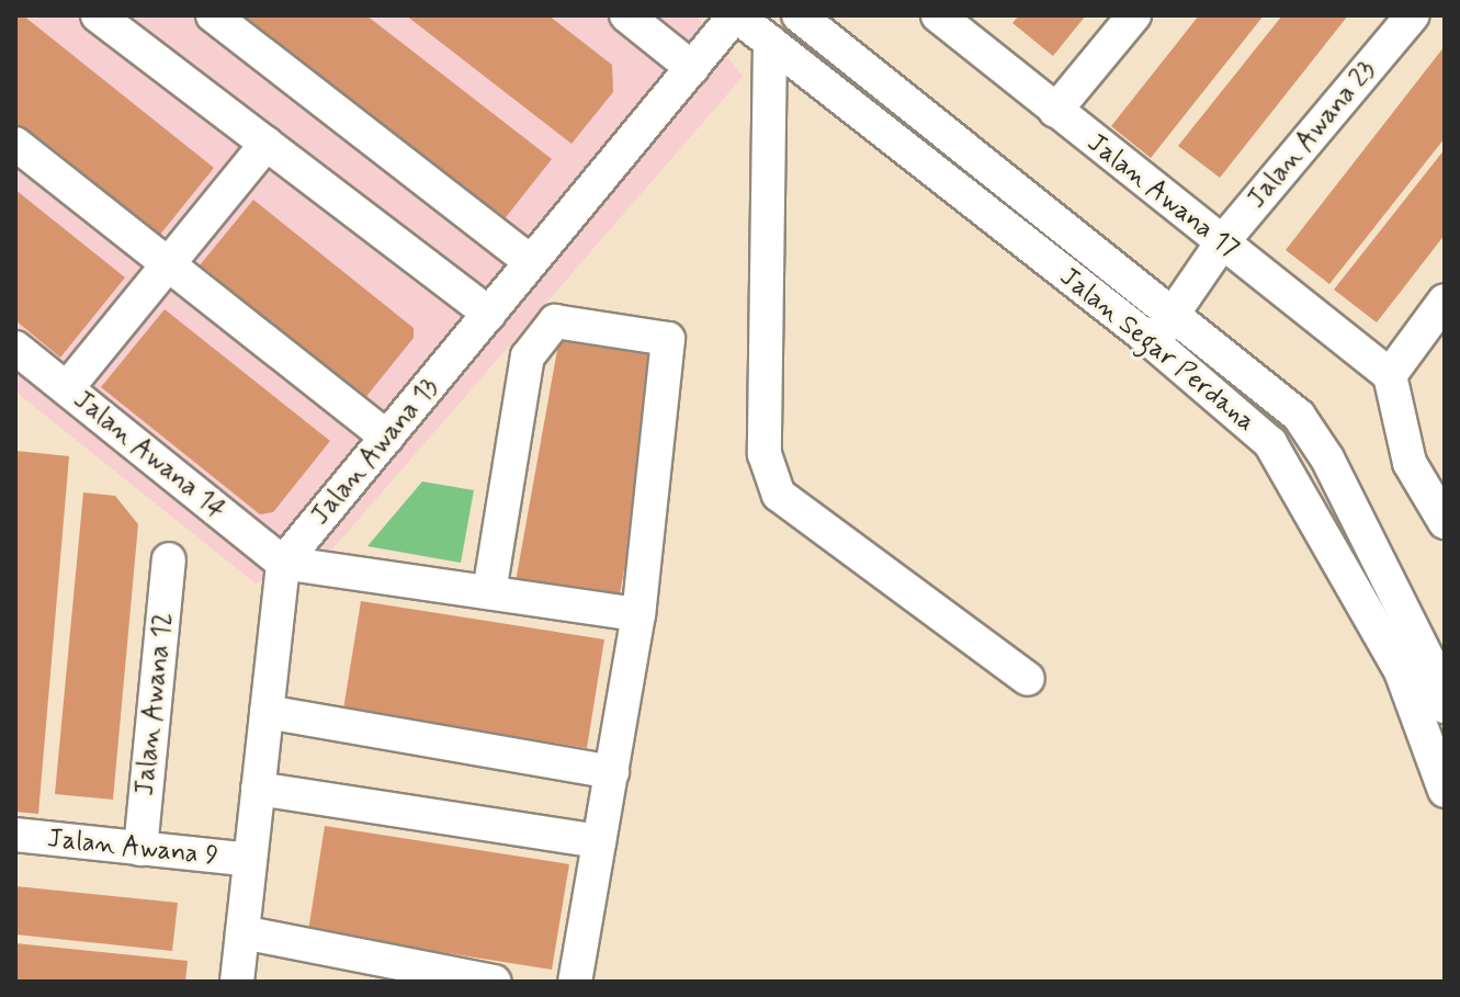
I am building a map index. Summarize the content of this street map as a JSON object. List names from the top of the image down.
{
  "streets": {
    "street": [
      "Jalan Awana 23",
      "Jalan Awana 17",
      "Jalan Segar Perdana",
      "Jalan Awana 13",
      "Jalan Awana 14",
      "Jalan Awana 12",
      "Jalan Awana 9"
    ]
  },
  "crossings": [
    ["Jalan Awana 23", "Jalan Awana 17"],
    ["Jalan Awana 23", "Jalan Segar Perdana"],
    ["Jalan Segar Perdana", "Jalan Awana 13"],
    ["Jalan Awana 13", "Jalan Awana 14"],
    ["Jalan Awana 12", "Jalan Awana 9"]
  ]
}
